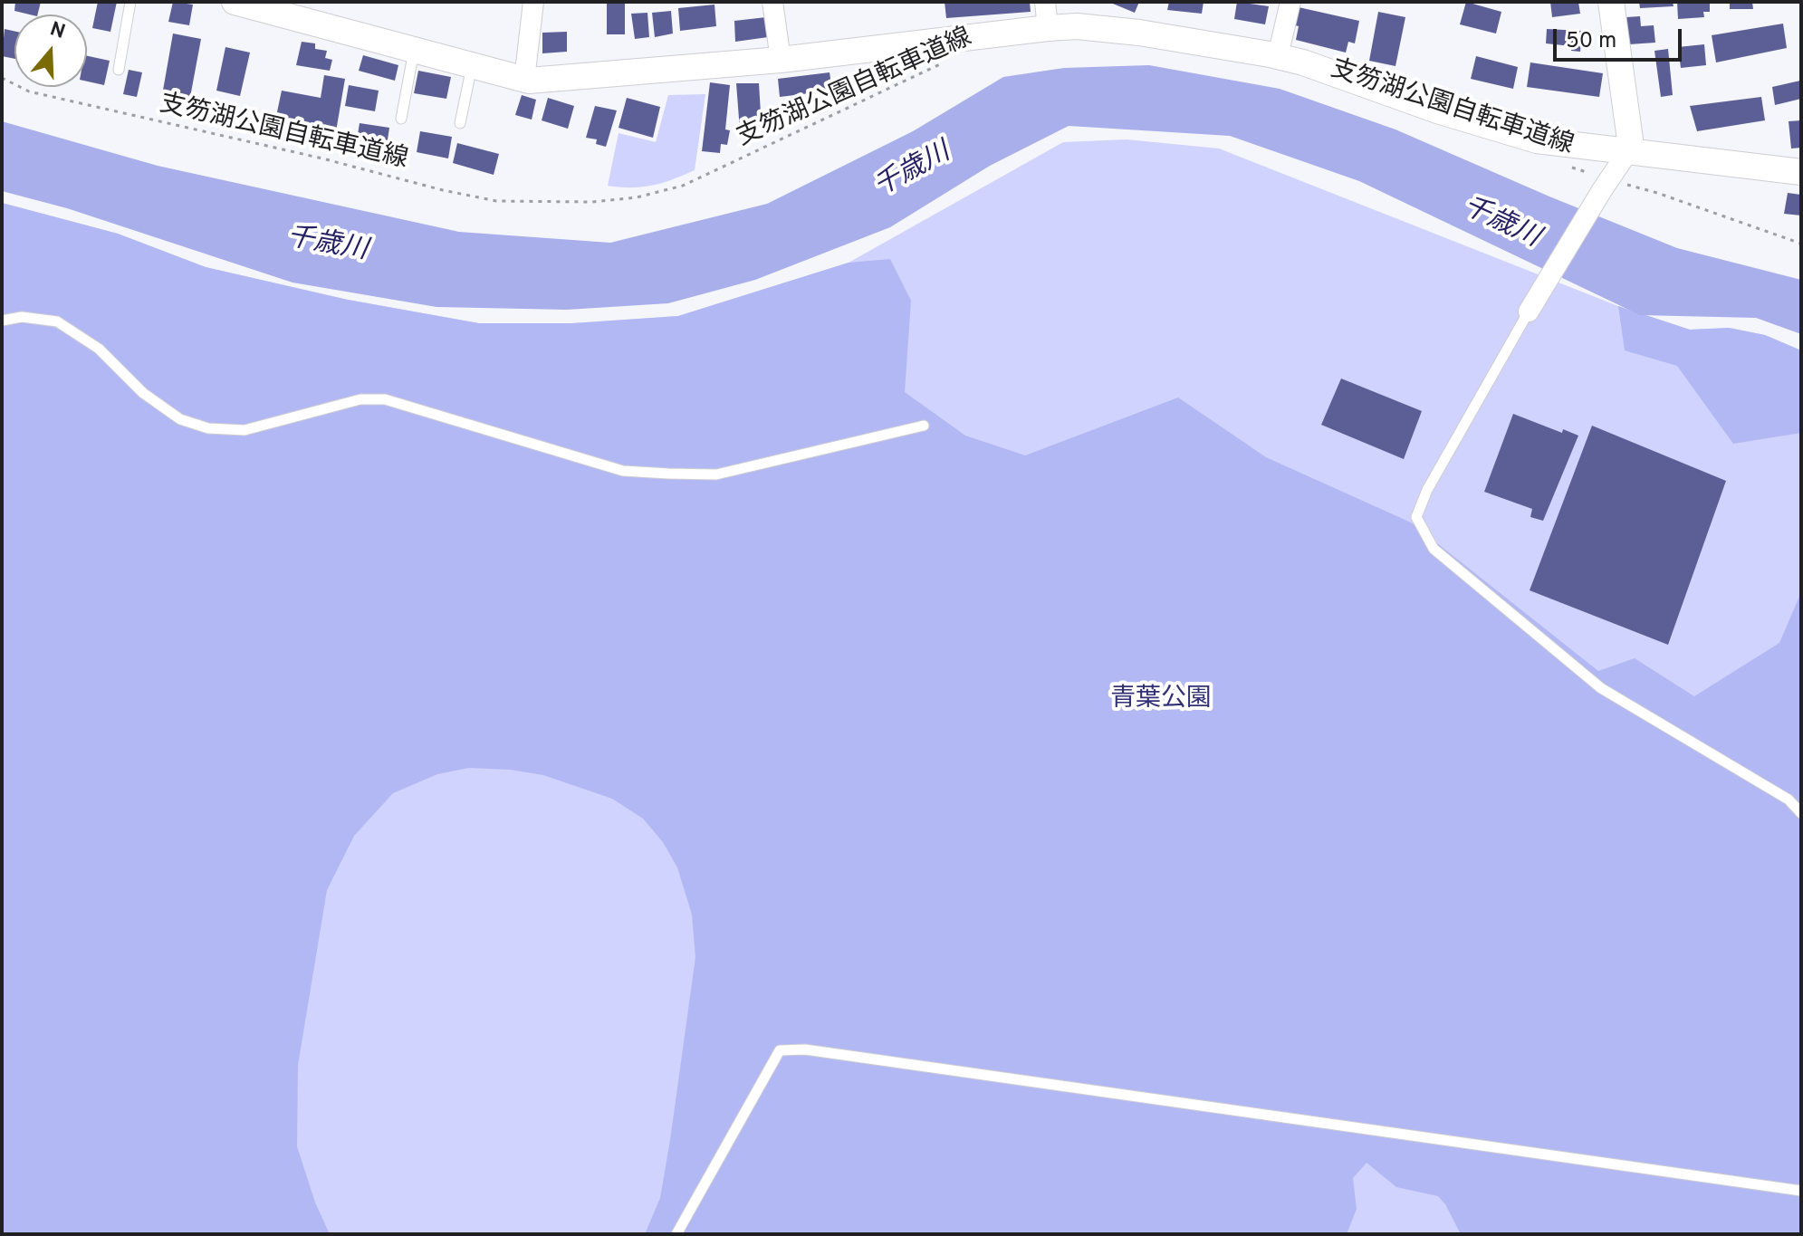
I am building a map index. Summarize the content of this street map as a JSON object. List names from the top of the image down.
{
  "streets": {
    "path": ["支笏湖公園自転車道線"]
  },
  "water": ["千歳川"],
  "parks": ["青葉公園"],
  "scale_bar": "50 m",
  "north": "top"
}
